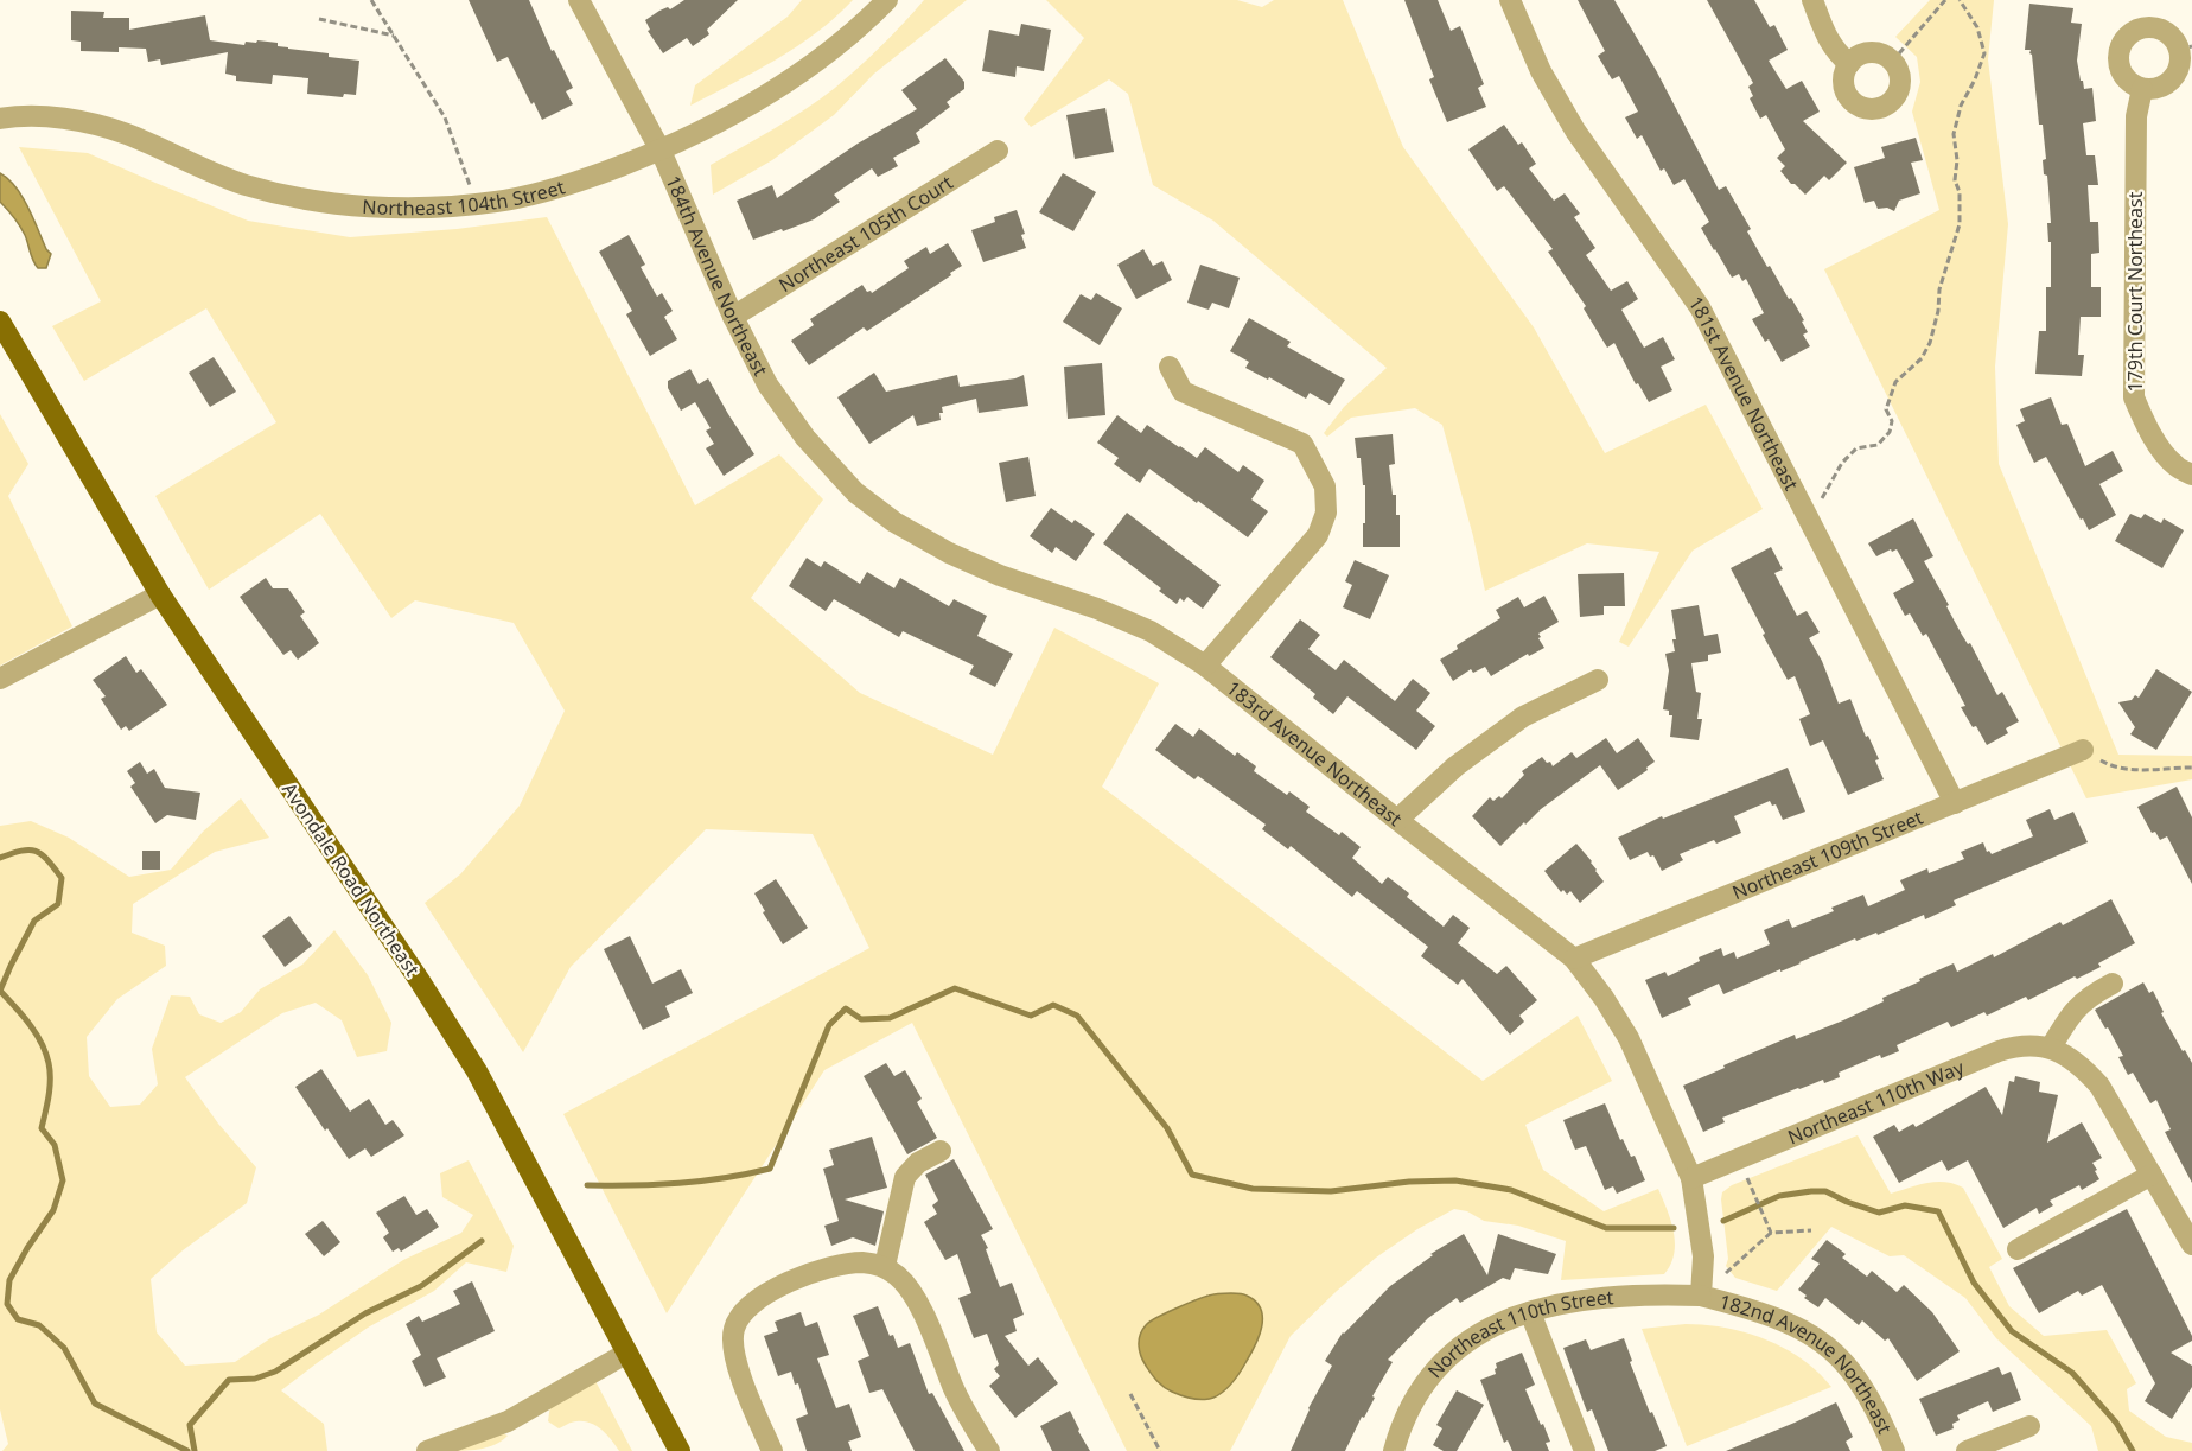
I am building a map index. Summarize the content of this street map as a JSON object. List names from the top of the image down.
{
  "streets": {
    "main road": ["Avondale Road Northeast"],
    "street": [
      "Northeast 104th Street",
      "Northeast 105th Court",
      "184th Avenue Northeast",
      "179th Court Northeast",
      "181st Avenue Northeast",
      "183rd Avenue Northeast",
      "Northeast 109th Street",
      "Northeast 110th Way",
      "Northeast 110th Street",
      "182nd Avenue Northeast"
    ]
  },
  "crossings": [
    ["Northeast 104th Street", "184th Avenue Northeast"],
    ["Northeast 105th Court", "184th Avenue Northeast"],
    ["184th Avenue Northeast", "183rd Avenue Northeast"],
    ["181st Avenue Northeast", "Northeast 109th Street"],
    ["183rd Avenue Northeast", "Northeast 109th Street"],
    ["183rd Avenue Northeast", "182nd Avenue Northeast"],
    ["Northeast 110th Way", "182nd Avenue Northeast"],
    ["Northeast 110th Street", "182nd Avenue Northeast"]
  ]
}
